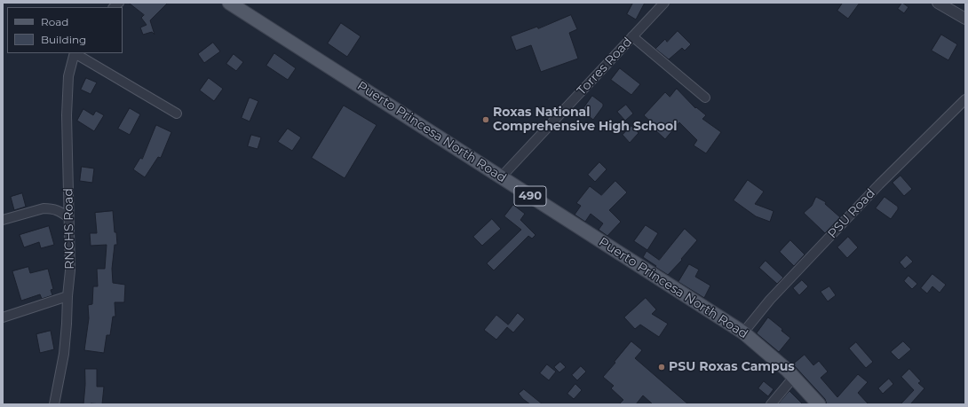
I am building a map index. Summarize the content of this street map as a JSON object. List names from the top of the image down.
{
  "streets": {
    "main road": ["Puerto Princesa North Road", "490"],
    "street": ["Torres Road", "PSU Road", "RNCHS Road"]
  },
  "crossings": [
    ["Torres Road", "Puerto Princesa North Road"],
    ["Puerto Princesa North Road", "PSU Road"]
  ],
  "places": ["Roxas National Comprehensive High School", "PSU Roxas Campus"],
  "legend": ["Road", "Building"]
}
